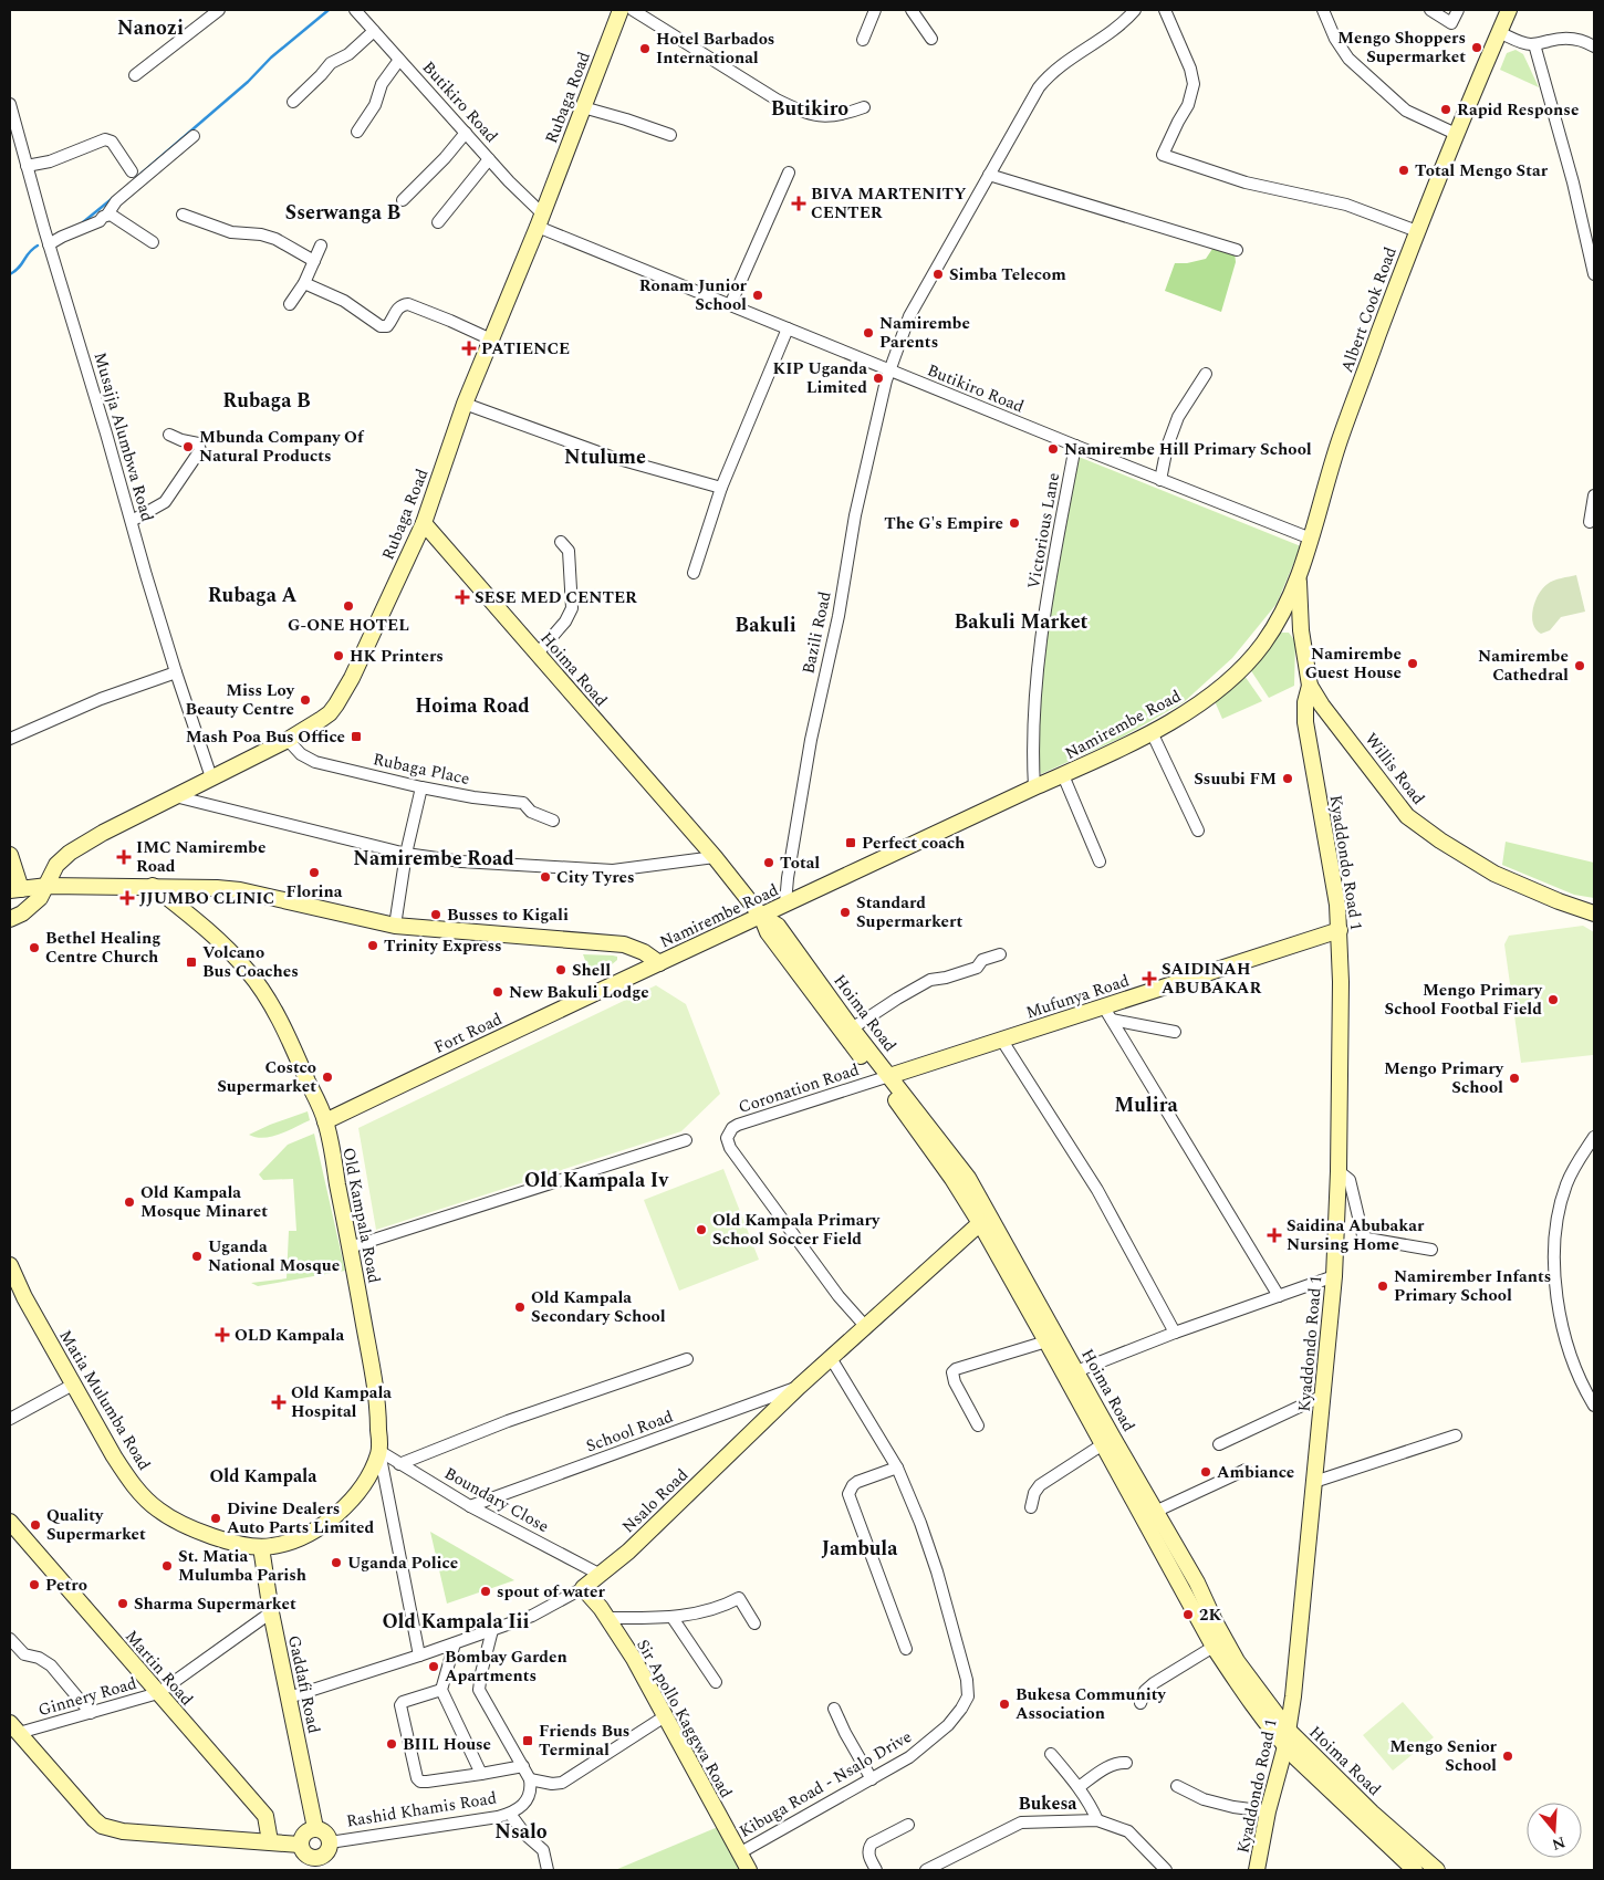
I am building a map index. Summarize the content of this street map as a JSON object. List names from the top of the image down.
{
  "streets": {
    "main road": [
      "Rubaga Road",
      "Albert Cook Road",
      "Hoima Road",
      "Namirembe Road",
      "Willis Road",
      "Kyaddondo Road 1",
      "Mufunya Road",
      "Fort Road",
      "Old Kampala Road",
      "Matia Mulumba Road",
      "Nsalo Road",
      "Martin Road",
      "Gaddafi Road",
      "Sir Apollo Kaggwa Road"
    ],
    "street": [
      "Butikiro Road",
      "Musajja Alumbwa Road",
      "Victorious Lane",
      "Bazili Road",
      "Rubaga Place",
      "Coronation Road",
      "School Road",
      "Boundary Close",
      "Ginnery Road",
      "Kibuga Road - Nsalo Drive",
      "Rashid Khamis Road"
    ]
  },
  "crossings": [
    ["Rubaga Road", "Butikiro Road"],
    ["Rubaga Road", "Musajja Alumbwa Road"],
    ["Rubaga Road", "Hoima Road"],
    ["Rubaga Road", "Namirembe Road"],
    ["Rubaga Road", "Rubaga Place"],
    ["Butikiro Road", "Albert Cook Road"],
    ["Butikiro Road", "Victorious Lane"],
    ["Butikiro Road", "Bazili Road"],
    ["Albert Cook Road", "Namirembe Road"],
    ["Albert Cook Road", "Willis Road"],
    ["Victorious Lane", "Namirembe Road"],
    ["Bazili Road", "Namirembe Road"],
    ["Hoima Road", "Namirembe Road"],
    ["Hoima Road", "Kyaddondo Road 1"],
    ["Hoima Road", "Mufunya Road"],
    ["Hoima Road", "Coronation Road"],
    ["Hoima Road", "Nsalo Road"],
    ["Namirembe Road", "Fort Road"],
    ["Namirembe Road", "Old Kampala Road"],
    ["Willis Road", "Kyaddondo Road 1"],
    ["Kyaddondo Road 1", "Mufunya Road"],
    ["Mufunya Road", "Coronation Road"],
    ["Fort Road", "Old Kampala Road"],
    ["Coronation Road", "Nsalo Road"],
    ["Old Kampala Road", "Matia Mulumba Road"],
    ["Old Kampala Road", "Boundary Close"],
    ["Old Kampala Road", "Gaddafi Road"],
    ["Matia Mulumba Road", "Gaddafi Road"],
    ["School Road", "Boundary Close"],
    ["School Road", "Nsalo Road"],
    ["Boundary Close", "Nsalo Road"],
    ["Nsalo Road", "Gaddafi Road"],
    ["Nsalo Road", "Sir Apollo Kaggwa Road"],
    ["Nsalo Road", "Kibuga Road - Nsalo Drive"],
    ["Nsalo Road", "Rashid Khamis Road"],
    ["Martin Road", "Ginnery Road"],
    ["Gaddafi Road", "Ginnery Road"],
    ["Gaddafi Road", "Rashid Khamis Road"],
    ["Sir Apollo Kaggwa Road", "Kibuga Road - Nsalo Drive"],
    ["Sir Apollo Kaggwa Road", "Rashid Khamis Road"]
  ],
  "districts": [
    "Nanozi",
    "Butikiro",
    "Sserwanga B",
    "Rubaga B",
    "Ntulume",
    "Rubaga A",
    "Bakuli Market",
    "Bakuli",
    "Hoima Road",
    "Namirembe Road",
    "Mulira",
    "Old Kampala Iv",
    "Old Kampala",
    "Jambula",
    "Old Kampala Iii",
    "Bukesa",
    "Nsalo"
  ],
  "places": {
    "other": [
      "Mengo Shoppers Supermarket",
      "Hotel Barbados International",
      "Rapid Response",
      "Total Mengo Star",
      "Simba Telecom",
      "Ronam Junior School",
      "Namirembe Parents",
      "KIP Uganda Limited",
      "Mbunda Company Of Natural Products",
      "Namirembe Hill Primary School",
      "The G's Empire",
      "G-ONE HOTEL",
      "HK Printers",
      "Namirembe Guest House",
      "Namirembe Cathedral",
      "Miss Loy Beauty Centre",
      "Ssuubi FM",
      "Total",
      "Florina",
      "City Tyres",
      "Standard Supermarkert",
      "Busses to Kigali",
      "Trinity Express",
      "Bethel Healing Centre Church",
      "Shell",
      "New Bakuli Lodge",
      "Mengo Primary School Footbal Field",
      "Costco Supermarket",
      "Mengo Primary School",
      "Old Kampala Mosque Minaret",
      "Old Kampala Primary School Soccer Field",
      "Uganda National Mosque",
      "Namirember Infants Primary School",
      "Old Kampala Secondary School",
      "Ambiance",
      "Divine Dealers Auto Parts Limited",
      "Quality Supermarket",
      "Uganda Police",
      "St. Matia Mulumba Parish",
      "Petro",
      "spout of water",
      "Sharma Supermarket",
      "2K",
      "Bombay Garden Apartments",
      "Bukesa Community Association",
      "BIIL House",
      "Mengo Senior School"
    ],
    "health": [
      "BIVA MARTENITY CENTER",
      "PATIENCE",
      "SESE MED CENTER",
      "IMC Namirembe Road",
      "JJUMBO CLINIC",
      "SAIDINAH ABUBAKAR",
      "Saidina Abubakar Nursing Home",
      "OLD Kampala",
      "Old Kampala Hospital"
    ],
    "transit": [
      "Mash Poa Bus Office",
      "Perfect coach",
      "Volcano Bus Coaches",
      "Friends Bus Terminal"
    ]
  },
  "north": "bottom"
}
